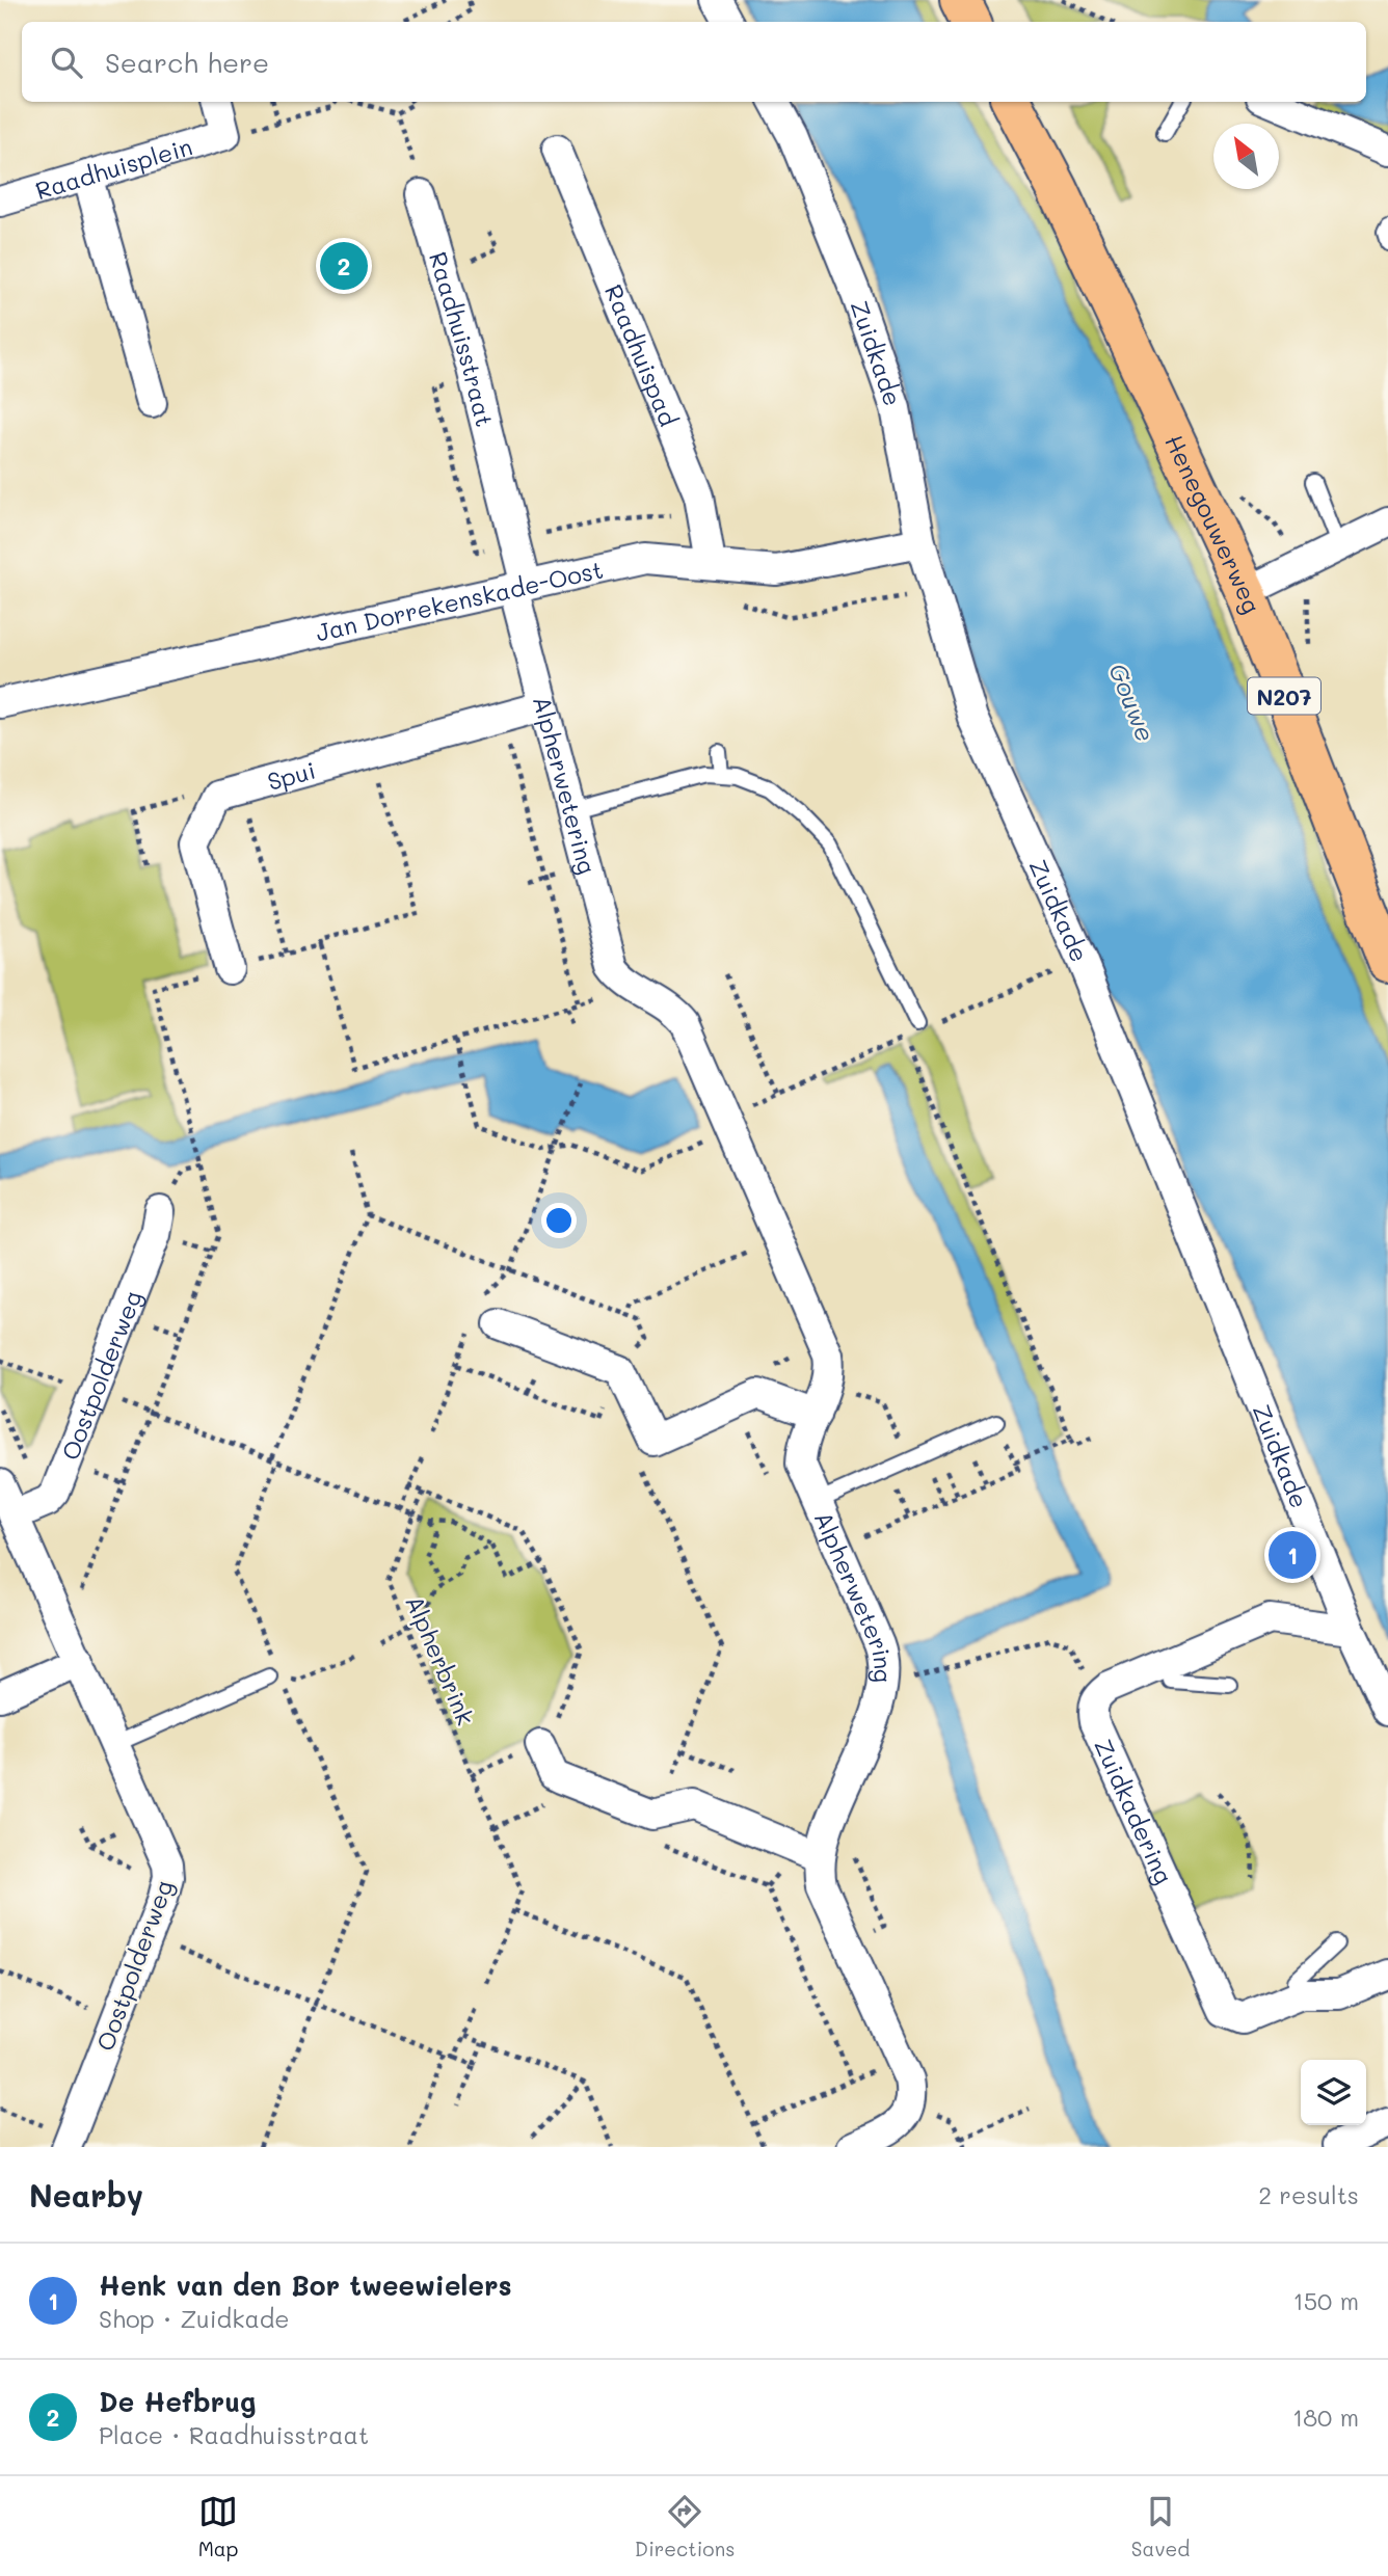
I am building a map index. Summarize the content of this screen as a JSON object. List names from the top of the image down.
{
  "streets": {
    "main road": ["Henegouwerweg", "N207"],
    "street": [
      "Raadhuisplein",
      "Raadhuisstraat",
      "Zuidkade",
      "Raadhuispad",
      "Jan Dorrekenskade-Oost",
      "Spui",
      "Alpherwetering",
      "Oostpolderweg",
      "Zuidkadering"
    ],
    "path": ["Alpherbrink"]
  },
  "crossings": [
    ["Raadhuisstraat", "Jan Dorrekenskade-Oost"],
    ["Raadhuisstraat", "Alpherwetering"],
    ["Zuidkade", "Jan Dorrekenskade-Oost"],
    ["Raadhuispad", "Jan Dorrekenskade-Oost"],
    ["Jan Dorrekenskade-Oost", "Alpherwetering"],
    ["Spui", "Alpherwetering"]
  ],
  "water": ["Gouwe"],
  "north": "top left",
  "page": {
    "search": "Search here",
    "pins": ["2", "1"],
    "heading": ["Nearby", "2 results"],
    "list": [
      {
        "mark": "1",
        "name": "Henk van den Bor tweewielers",
        "note": "Shop · Zuidkade",
        "value": "150 m"
      },
      {
        "mark": "2",
        "name": "De Hefbrug",
        "note": "Place · Raadhuisstraat",
        "value": "180 m"
      }
    ],
    "nav": ["Map", "Directions", "Saved"]
  }
}
